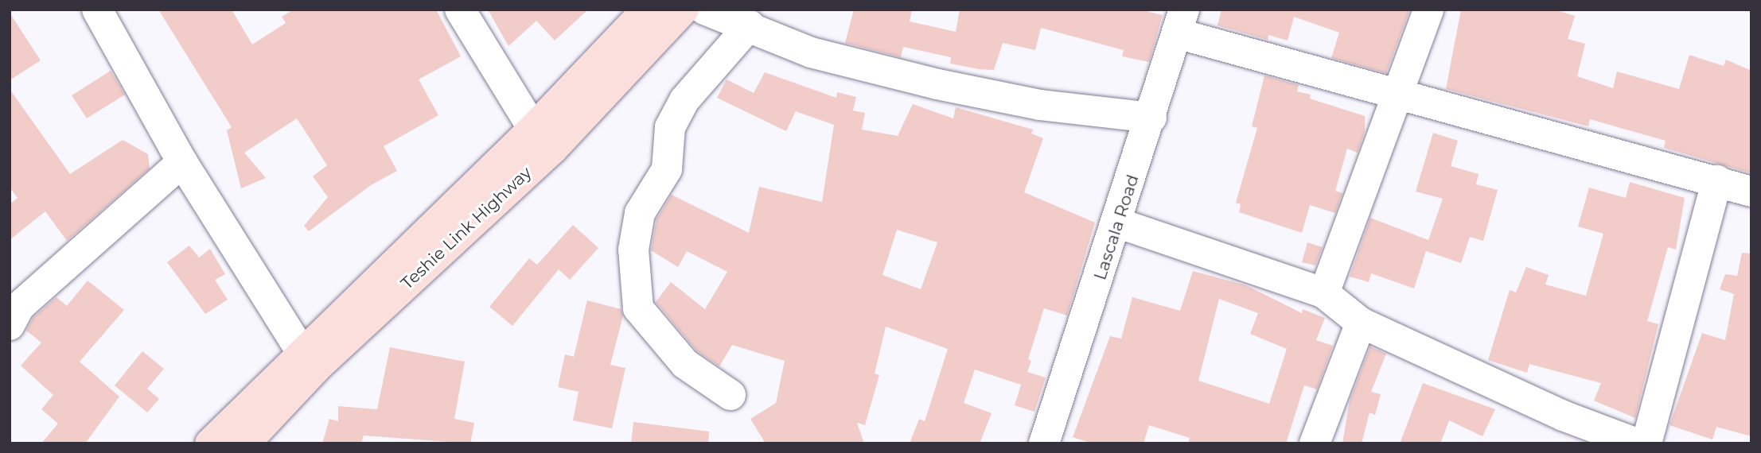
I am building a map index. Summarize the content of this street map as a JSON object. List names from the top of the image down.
{
  "streets": {
    "main road": ["Teshie Link Highway"],
    "street": ["Lascala Road"]
  }
}
